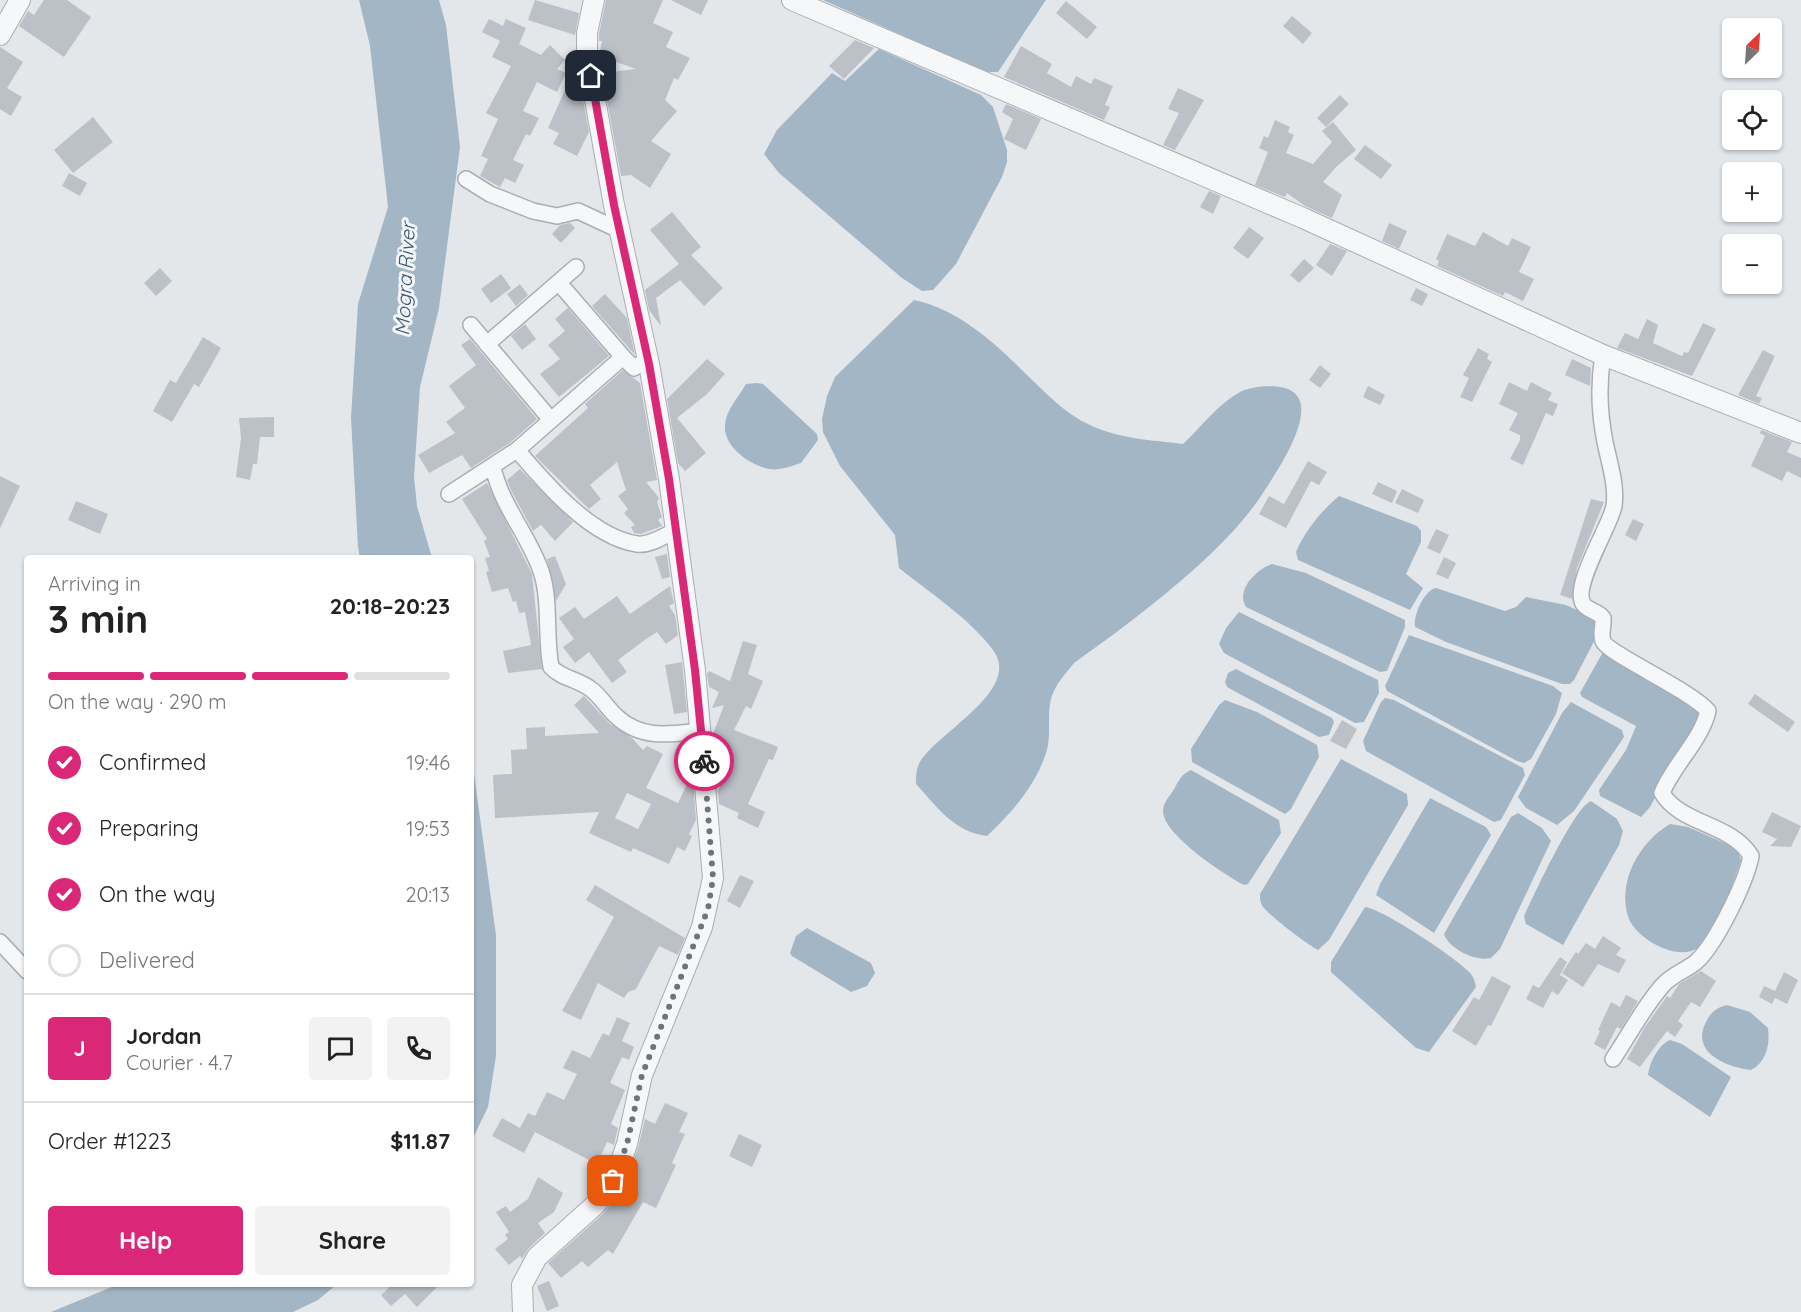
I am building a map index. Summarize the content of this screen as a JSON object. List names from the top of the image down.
{
  "water": ["Mogra River"],
  "north": "top right",
  "page": {
    "map_buttons": ["+", "−"],
    "heading": ["3 min", "Arriving in", "20:18–20:23"],
    "panel": [
      "Jordan",
      "Courier · 4.7",
      "Order #1223",
      "$11.87"
    ],
    "bar": "On the way · 290 m",
    "list": [
      ["Confirmed", "19:46"],
      ["Preparing", "19:53"],
      ["On the way", "20:13"],
      "Delivered"
    ],
    "round": "J",
    "buttons": ["Help", "Share"]
  }
}
